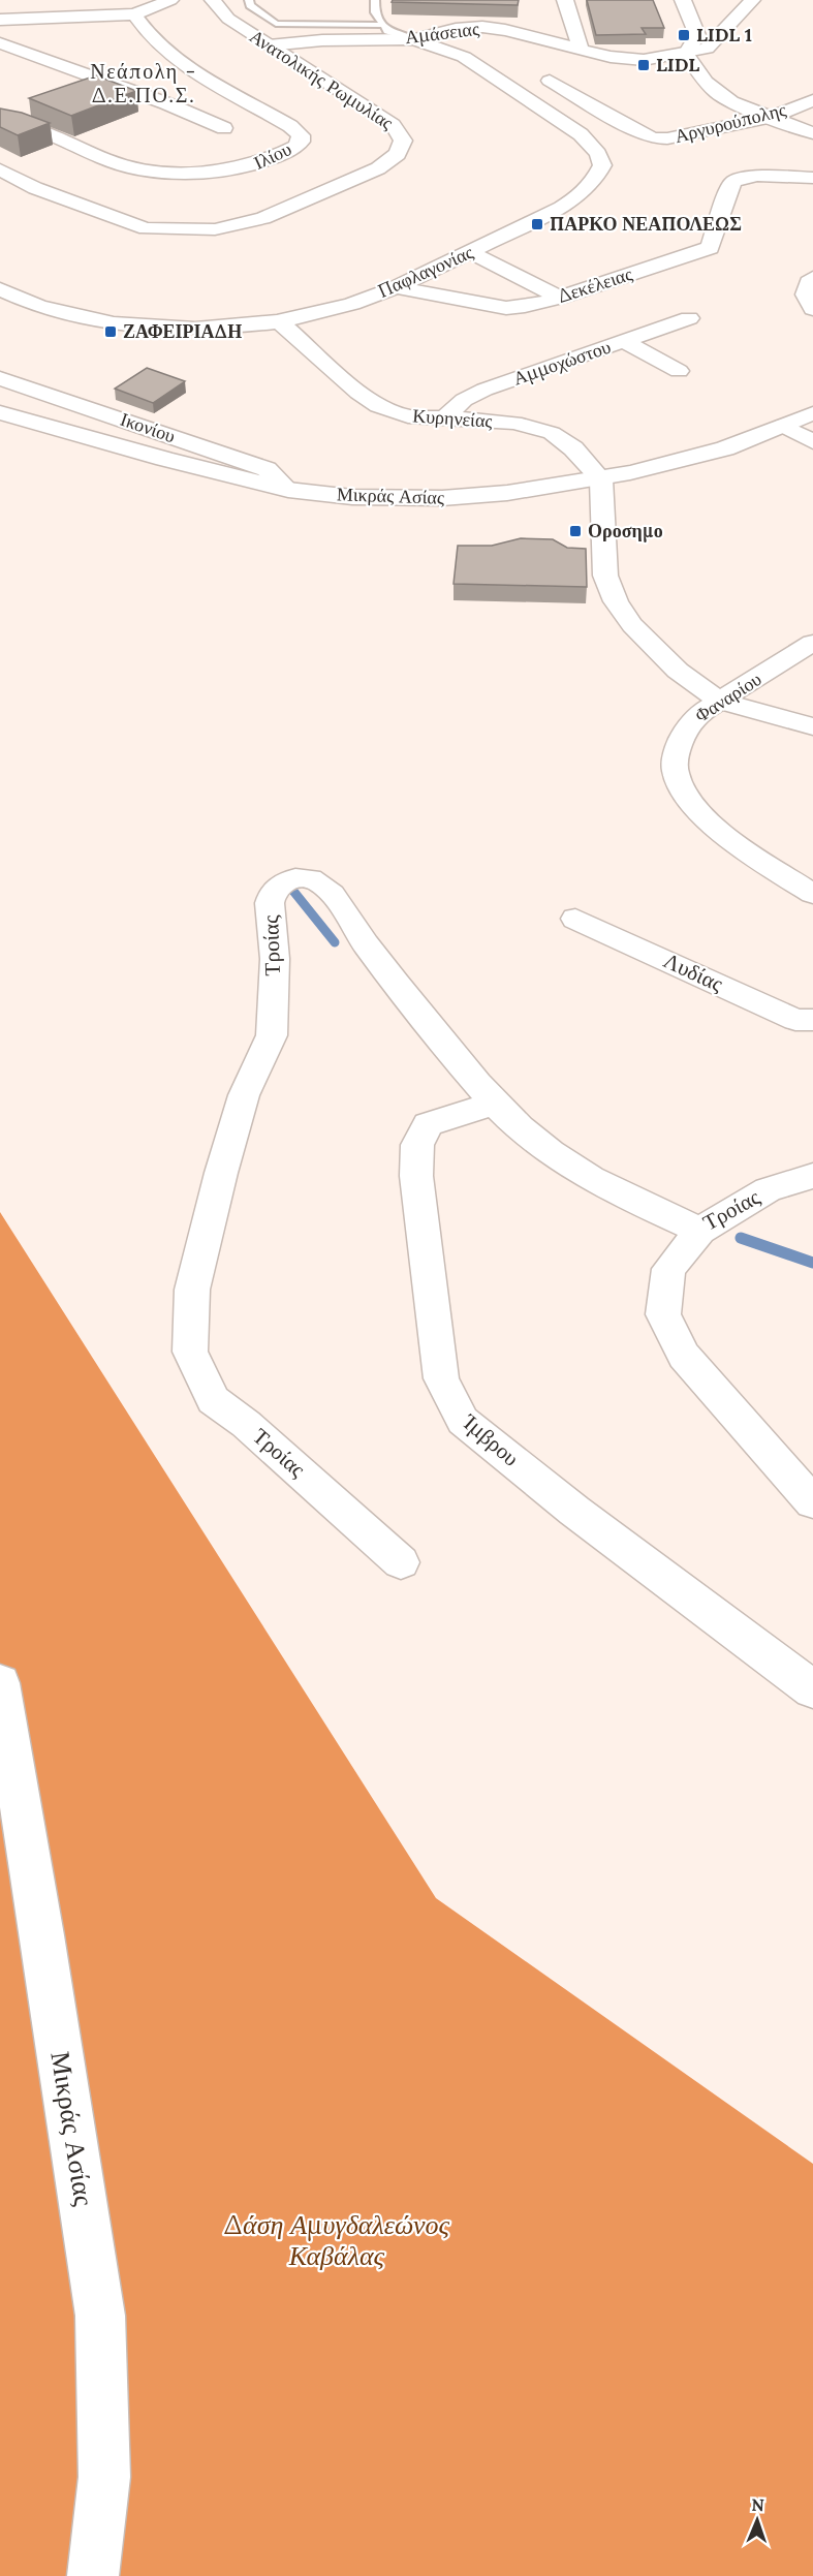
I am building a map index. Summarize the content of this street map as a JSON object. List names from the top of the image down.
{
  "streets": {
    "street": [
      "Αμάσειας",
      "Ανατολικής Ρωμυλίας",
      "Αργυρούπολης",
      "Ιλίου",
      "Παφλαγονίας",
      "Δεκέλειας",
      "Αμμοχώστου",
      "Κυρηνείας",
      "Ικονίου",
      "Μικράς Ασίας",
      "Φαναρίου",
      "Τροίας",
      "Λυδίας",
      "Ίμβρου"
    ]
  },
  "crossings": [
    ["Αμάσειας", "Ανατολικής Ρωμυλίας"],
    ["Αμάσειας", "Παφλαγονίας"],
    ["Παφλαγονίας", "Δεκέλειας"],
    ["Παφλαγονίας", "Κυρηνείας"],
    ["Αμμοχώστου", "Κυρηνείας"],
    ["Κυρηνείας", "Μικράς Ασίας"],
    ["Ικονίου", "Μικράς Ασίας"],
    ["Τροίας", "Ίμβρου"]
  ],
  "districts": ["Νεάπολη - Δ.Ε.ΠΟ.Σ."],
  "parks": ["Δάση Αμυγδαλεώνος Καβάλας"],
  "places": {
    "transit": [
      "LIDL 1",
      "LIDL",
      "ΠΑΡΚΟ ΝΕΑΠΟΛΕΩΣ",
      "ΖΑΦΕΙΡΙΑΔΗ",
      "Οροσημο"
    ]
  },
  "north": "top"
}
